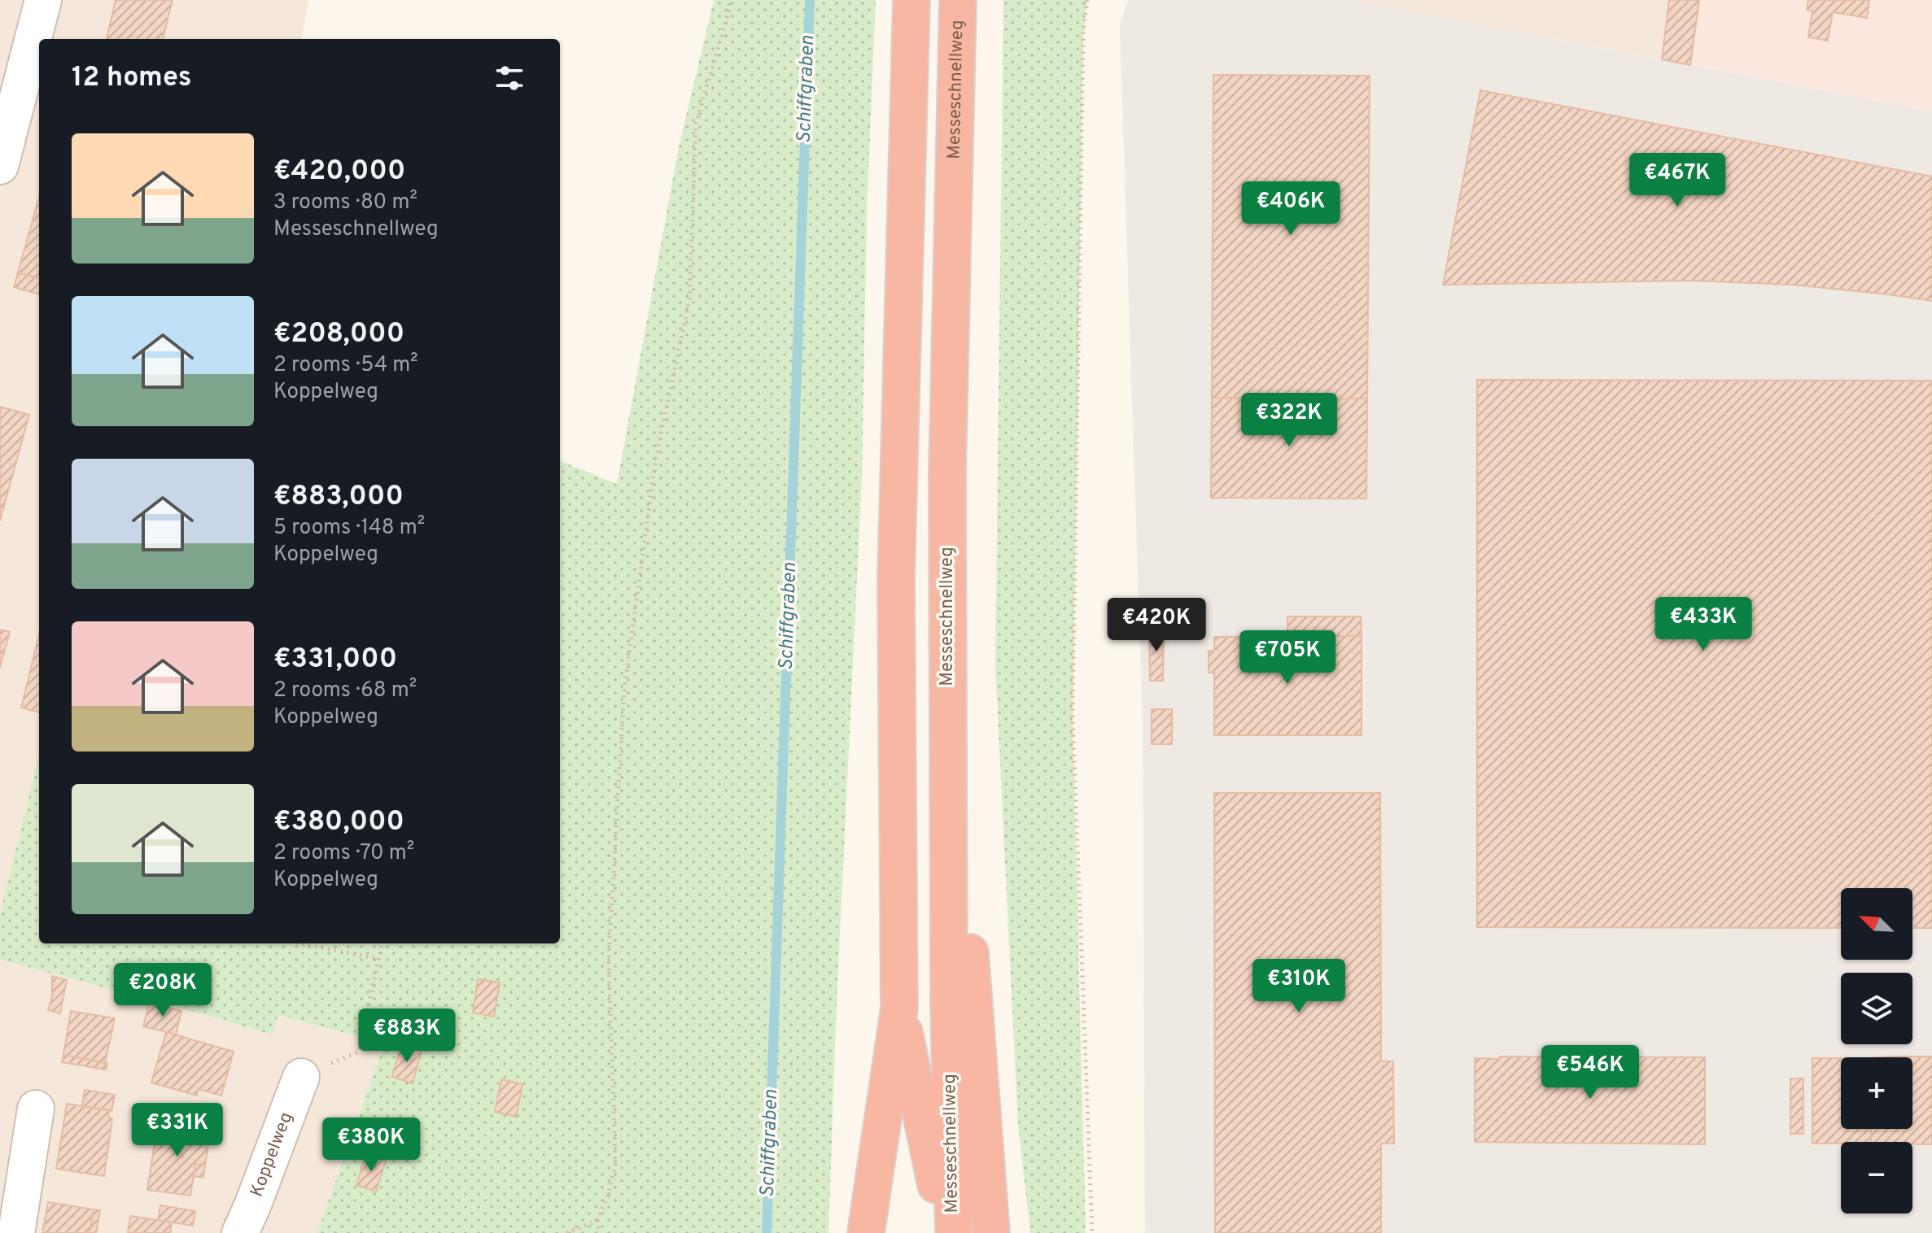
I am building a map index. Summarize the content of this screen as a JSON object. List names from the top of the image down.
{
  "streets": {
    "highway": ["Messeschnellweg"],
    "street": ["Koppelweg"]
  },
  "water": ["Schiffgraben"],
  "north": "top left",
  "page": {
    "heading": "12 homes",
    "list": [
      {
        "name": "€420,000",
        "note": "3 rooms · 80 m² · Messeschnellweg"
      },
      {
        "name": "€208,000",
        "note": "2 rooms · 54 m² · Koppelweg"
      },
      {
        "name": "€883,000",
        "note": "5 rooms · 148 m² · Koppelweg"
      },
      {
        "name": "€331,000",
        "note": "2 rooms · 68 m² · Koppelweg"
      },
      {
        "name": "€380,000",
        "note": "2 rooms · 70 m² · Koppelweg"
      }
    ],
    "price": [
      "€467K",
      "€406K",
      "€322K",
      "€433K",
      "€420K",
      "€705K",
      "€310K",
      "€208K",
      "€883K",
      "€546K",
      "€331K",
      "€380K"
    ],
    "map_buttons": ["+", "−"]
  }
}
